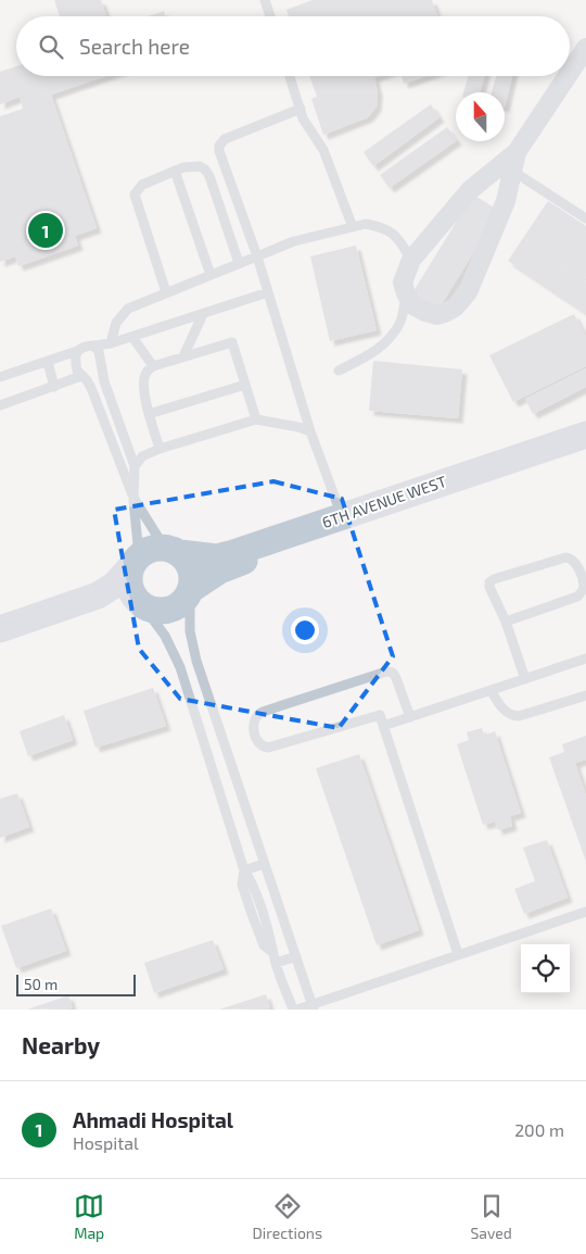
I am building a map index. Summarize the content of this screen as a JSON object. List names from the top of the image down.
{
  "streets": {
    "main road": ["6TH AVENUE WEST"]
  },
  "scale_bar": "50 m",
  "north": "top",
  "page": {
    "search": "Search here",
    "pins": "1",
    "scale": "50 m",
    "heading": "Nearby",
    "list": [
      {
        "mark": "1",
        "name": "Ahmadi Hospital",
        "note": "Hospital",
        "value": "200 m"
      }
    ],
    "nav": ["Map", "Directions", "Saved"]
  }
}
